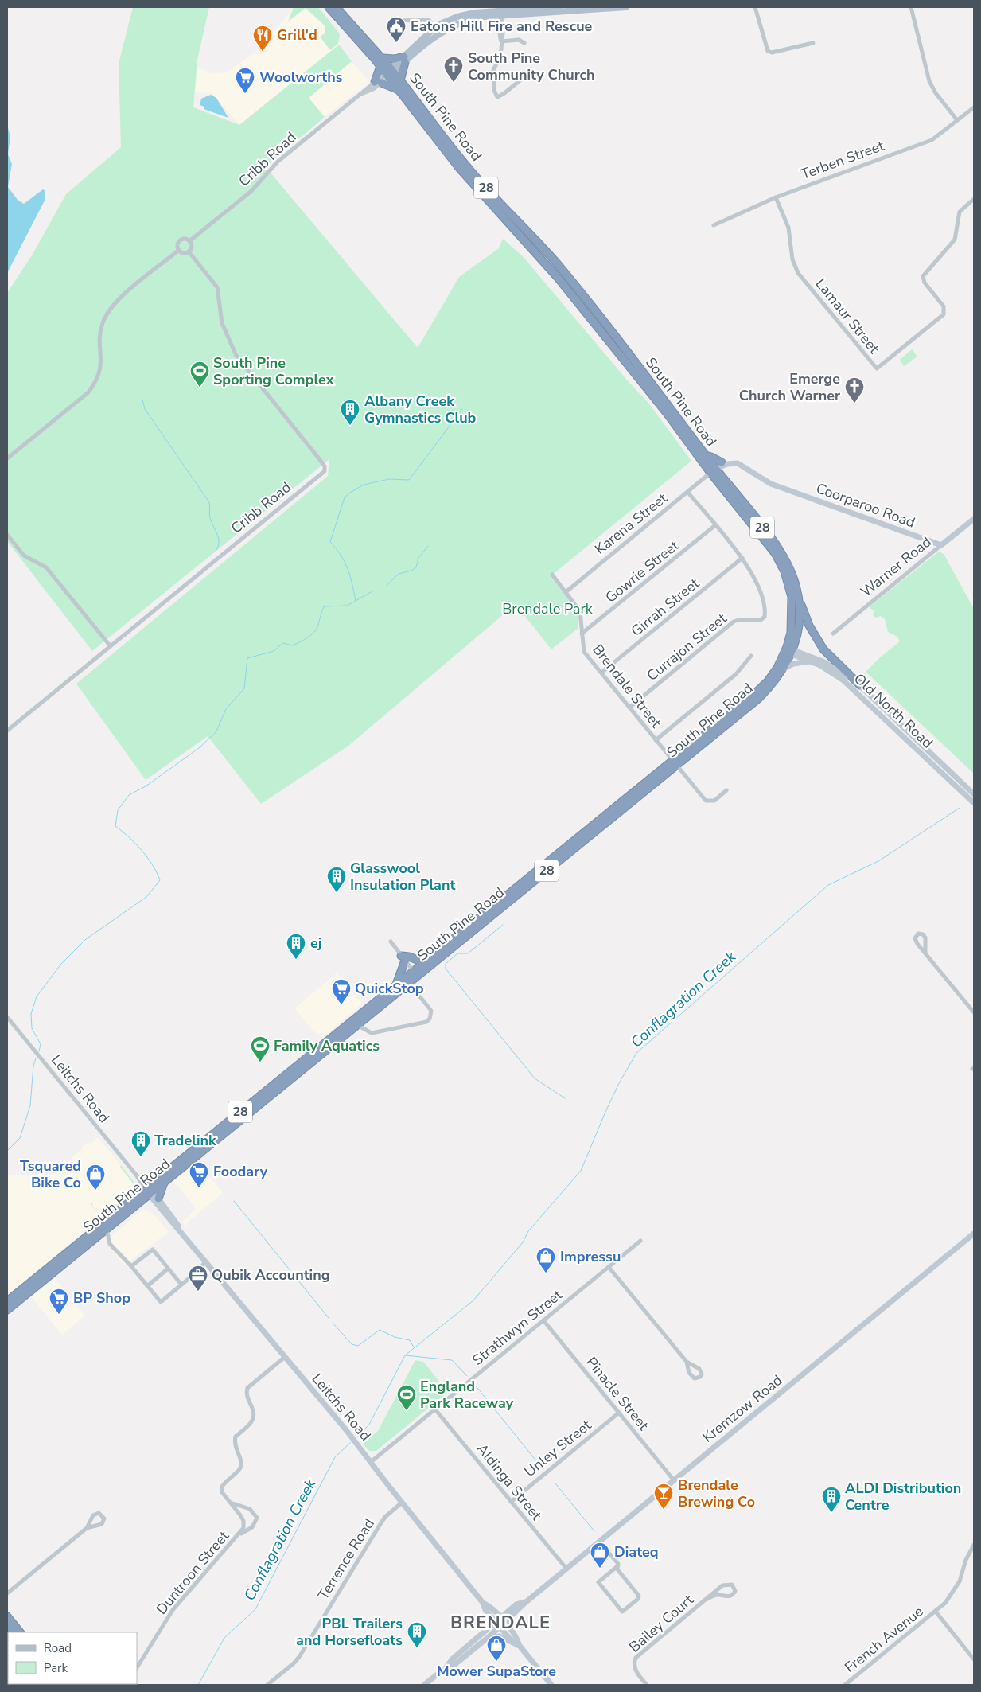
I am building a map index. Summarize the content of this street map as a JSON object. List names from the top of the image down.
{
  "streets": {
    "highway": ["South Pine Road", "28"],
    "street": [
      "Cribb Road",
      "Terben Street",
      "Lamaur Street",
      "Coorparoo Road",
      "Karena Street",
      "Warner Road",
      "Gowrie Street",
      "Girrah Street",
      "Currajon Street",
      "Brendale Street",
      "Old North Road",
      "Leitchs Road",
      "Strathwyn Street",
      "Pinacle Street",
      "Kremzow Road",
      "Unley Street",
      "Aldinga Street",
      "Terrence Road",
      "Duntroon Street",
      "Bailey Court",
      "French Avenue"
    ]
  },
  "crossings": [
    ["South Pine Road", "Cribb Road"],
    ["South Pine Road", "Coorparoo Road"],
    ["South Pine Road", "Karena Street"],
    ["South Pine Road", "Brendale Street"],
    ["South Pine Road", "Old North Road"],
    ["South Pine Road", "Leitchs Road"],
    ["Terben Street", "Lamaur Street"],
    ["Coorparoo Road", "Karena Street"],
    ["Coorparoo Road", "Warner Road"],
    ["Karena Street", "Brendale Street"],
    ["Gowrie Street", "Brendale Street"],
    ["Girrah Street", "Currajon Street"],
    ["Girrah Street", "Brendale Street"],
    ["Currajon Street", "Brendale Street"],
    ["Leitchs Road", "Strathwyn Street"],
    ["Leitchs Road", "Kremzow Road"],
    ["Leitchs Road", "Terrence Road"],
    ["Strathwyn Street", "Pinacle Street"],
    ["Strathwyn Street", "Aldinga Street"],
    ["Pinacle Street", "Kremzow Road"],
    ["Pinacle Street", "Unley Street"],
    ["Kremzow Road", "Aldinga Street"],
    ["Unley Street", "Aldinga Street"]
  ],
  "districts": ["BRENDALE"],
  "water": ["Conflagration Creek"],
  "parks": ["Brendale Park"],
  "places": {
    "public building": ["Eatons Hill Fire and Rescue"],
    "restaurant": ["Grill'd"],
    "church": ["South Pine Community Church", "Emerge Church Warner"],
    "supermarket": [
      "Woolworths",
      "QuickStop",
      "Foodary",
      "BP Shop"
    ],
    "sports": ["South Pine Sporting Complex", "Family Aquatics", "England Park Raceway"],
    "building": [
      "Albany Creek Gymnastics Club",
      "Glasswool Insulation Plant",
      "ej",
      "Tradelink",
      "ALDI Distribution Centre",
      "PBL Trailers and Horsefloats"
    ],
    "shop": [
      "Tsquared Bike Co",
      "Impressu",
      "Diateq",
      "Mower SupaStore"
    ],
    "office": ["Qubik Accounting"],
    "bar": ["Brendale Brewing Co"]
  },
  "legend": ["Road", "Park"]
}
